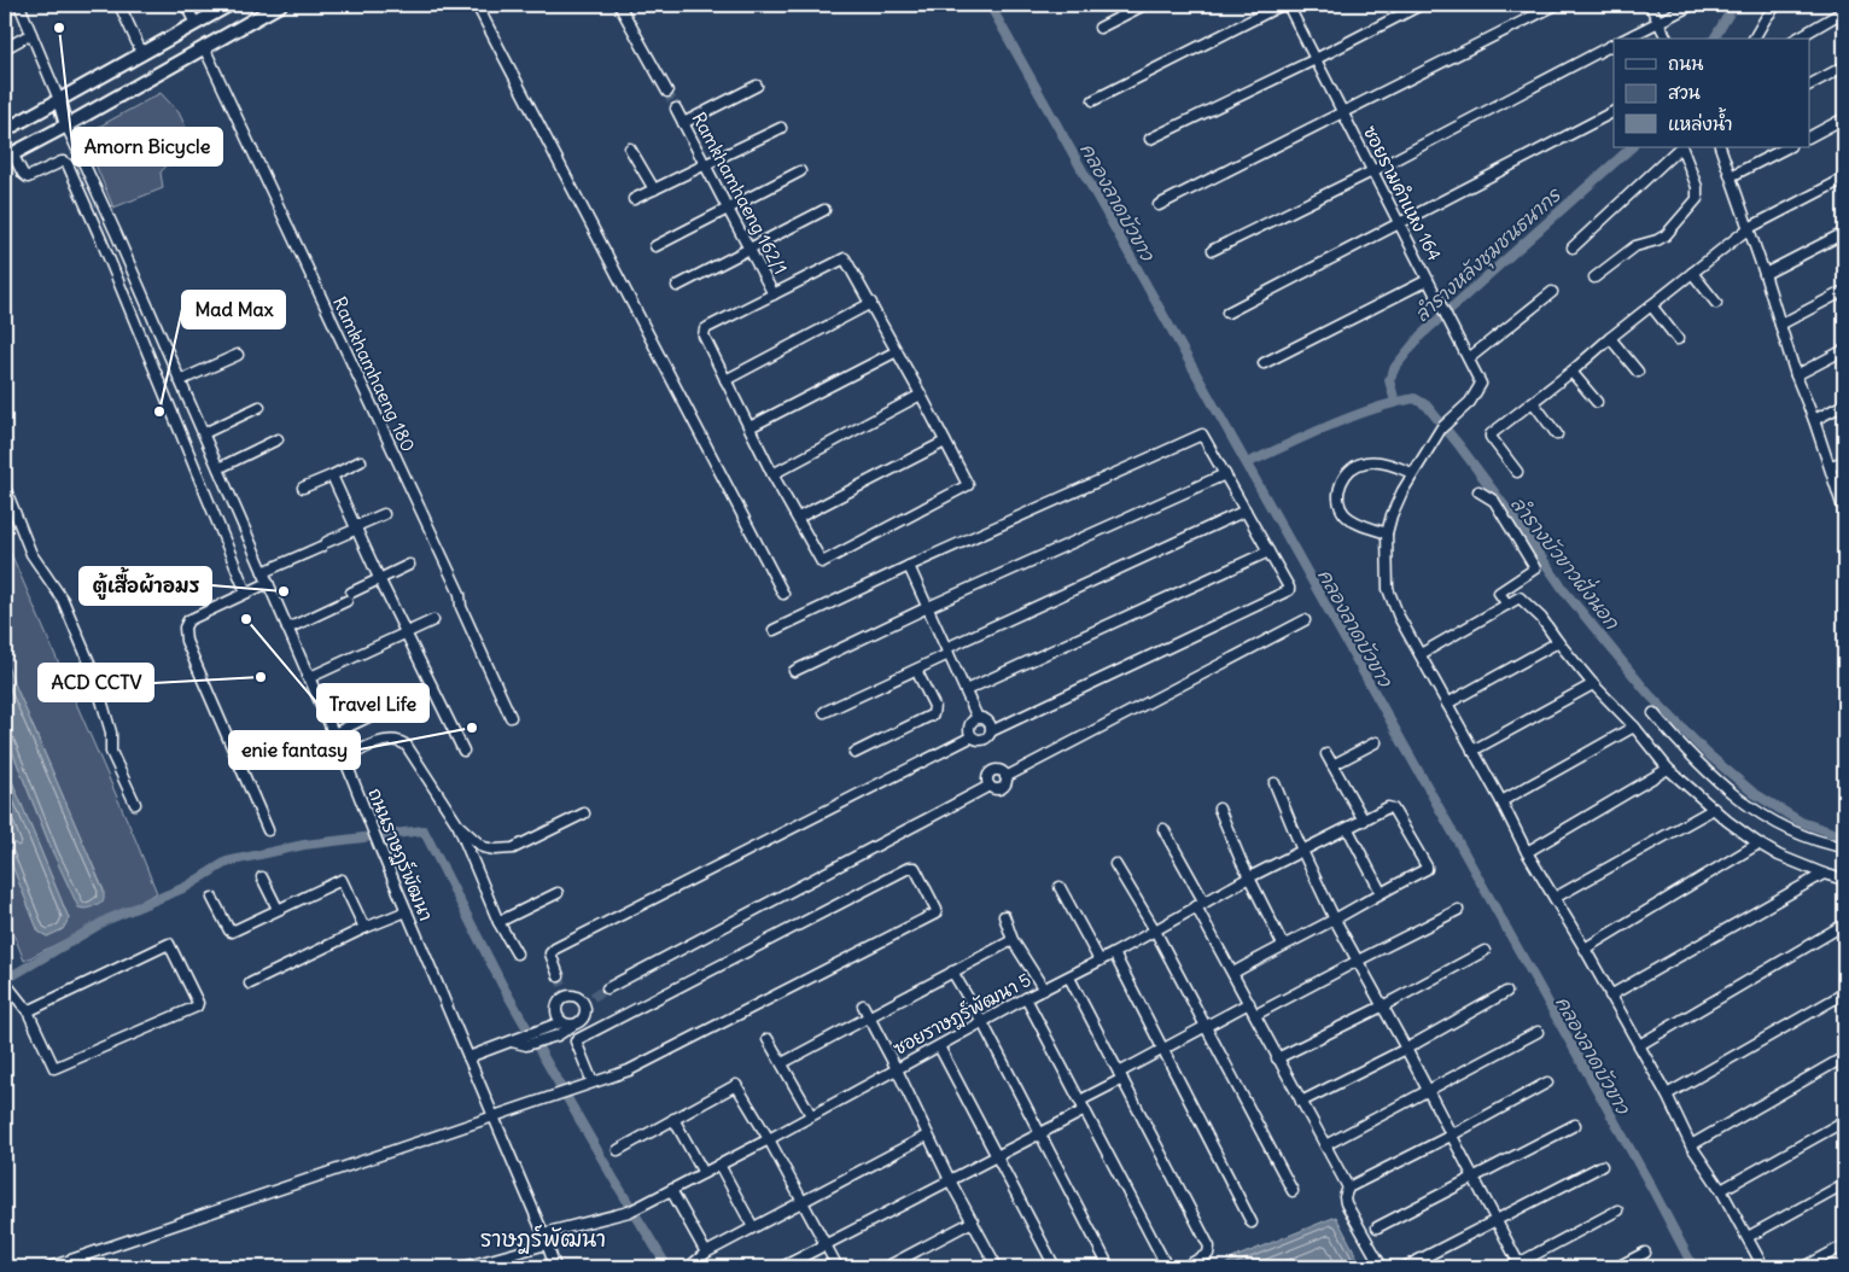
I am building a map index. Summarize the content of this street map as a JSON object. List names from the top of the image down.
{
  "streets": {
    "street": [
      "Ramkhamhaeng 162/1",
      "ซอยรามคำแหง 164",
      "Ramkhamhaeng 180",
      "ถนนราษฏร์พัฒนา",
      "ซอยราษฎร์พัฒนา 5"
    ]
  },
  "crossings": [
    ["ถนนราษฏร์พัฒนา", "ซอยราษฎร์พัฒนา 5"]
  ],
  "districts": ["ราษฎร์พัฒนา"],
  "water": ["คลองลาดบัวขาว", "ลำรางหลังชุมชนธนากร", "ลำรางบัวขาวฝั่งนอก"],
  "places": [
    "Amorn Bicycle",
    "Mad Max",
    "ตู้เสื้อผ้าอมร",
    "Travel Life",
    "ACD CCTV",
    "enie fantasy"
  ],
  "legend": ["ถนน", "สวน", "แหล่งน้ำ"]
}
